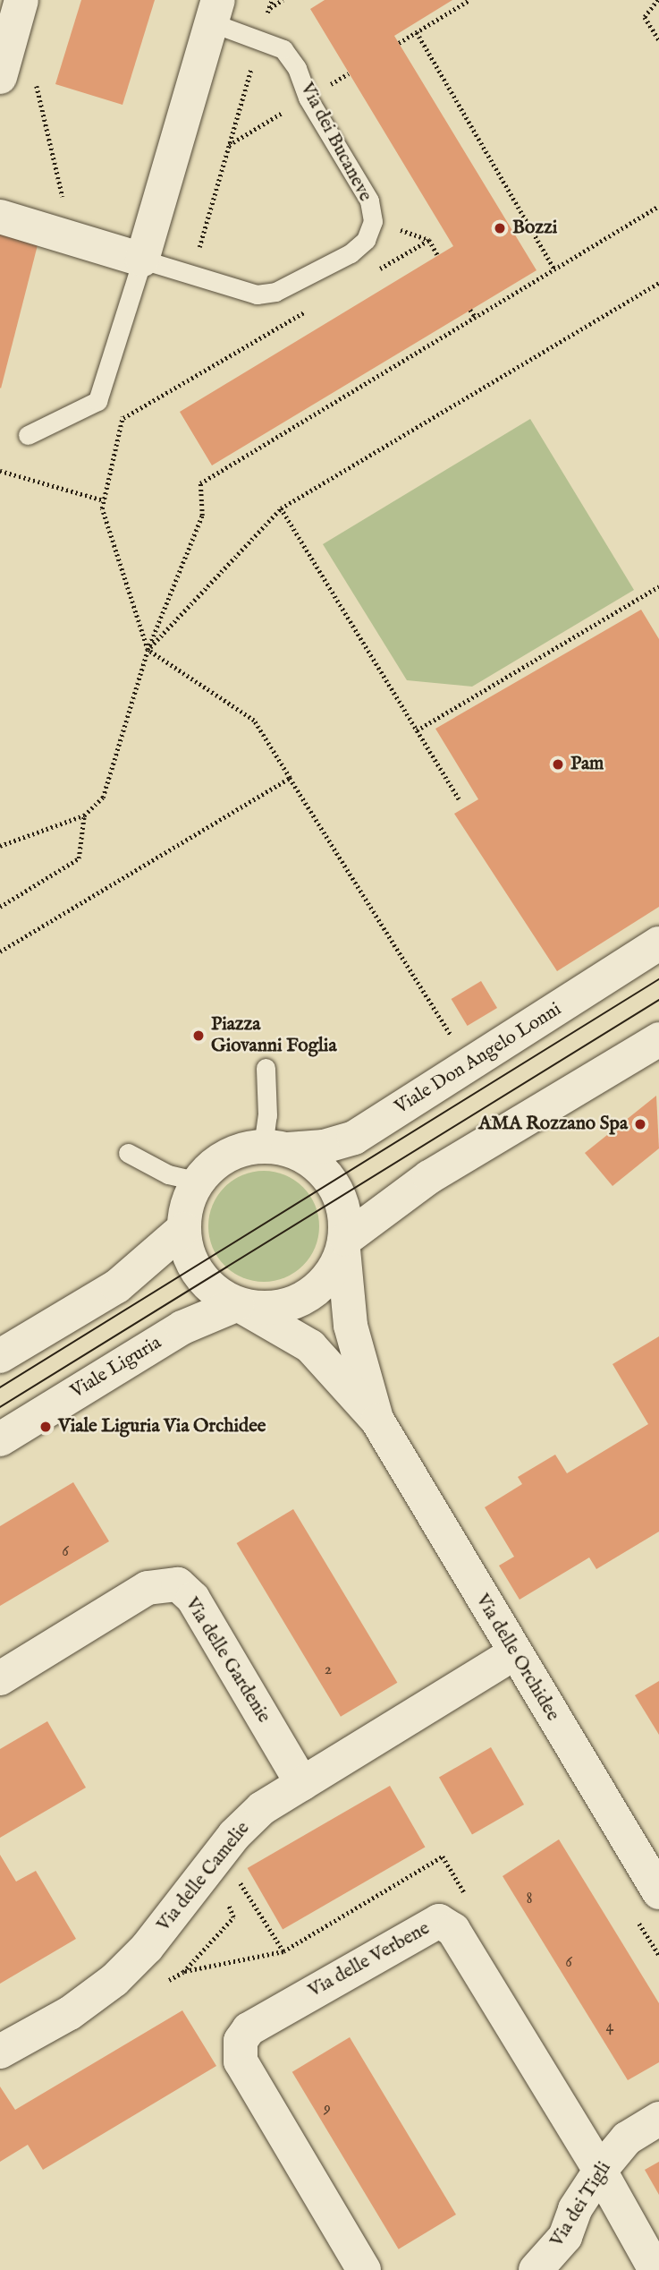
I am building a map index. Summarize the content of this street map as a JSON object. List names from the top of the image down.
{
  "streets": {
    "street": [
      "Via dei Bucaneve",
      "Viale Don Angelo Lonni",
      "Viale Liguria",
      "Via delle Orchidee",
      "Via delle Gardenie",
      "Via delle Camelie",
      "Via delle Verbene",
      "Via dei Tigli"
    ]
  },
  "crossings": [
    ["Viale Don Angelo Lonni", "Viale Liguria"],
    ["Viale Don Angelo Lonni", "Via delle Orchidee"],
    ["Viale Liguria", "Via delle Orchidee"],
    ["Via delle Orchidee", "Via delle Camelie"],
    ["Via delle Gardenie", "Via delle Camelie"],
    ["Via delle Verbene", "Via dei Tigli"]
  ],
  "places": [
    "Bozzi",
    "Pam",
    "Piazza Giovanni Foglia",
    "AMA Rozzano Spa",
    "Viale Liguria Via Orchidee"
  ],
  "house_numbers": [
    "6",
    "2",
    "8",
    "6",
    "4",
    "9"
  ]
}
